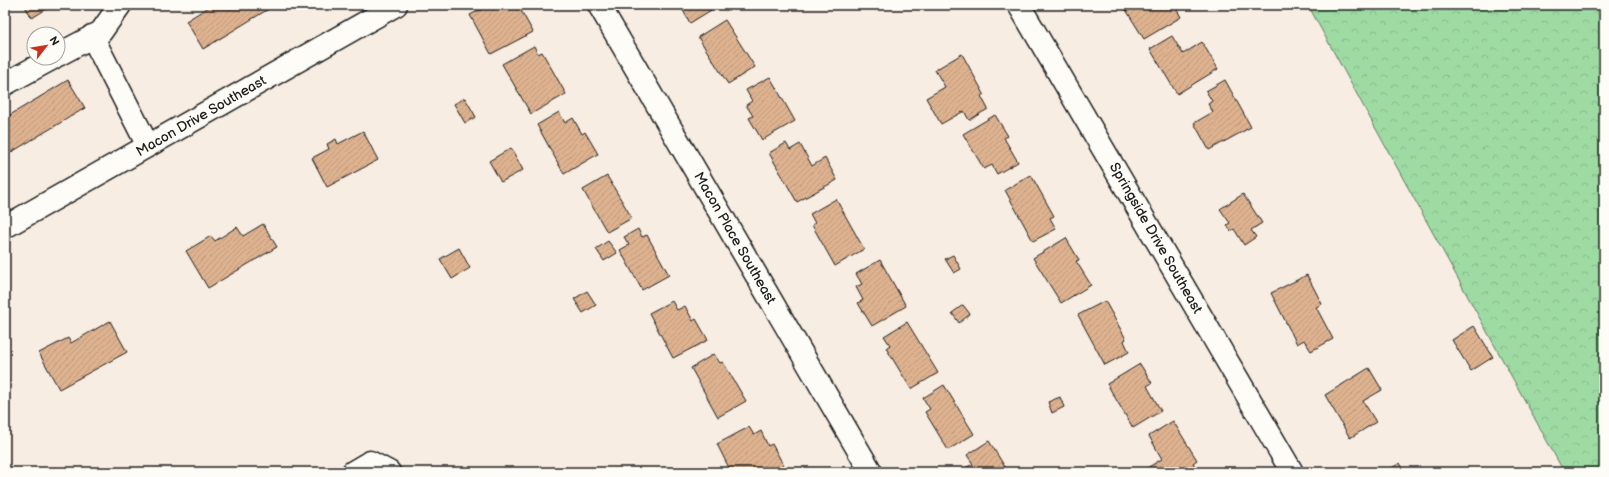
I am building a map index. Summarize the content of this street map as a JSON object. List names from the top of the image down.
{
  "streets": {
    "street": ["Macon Drive Southeast", "Macon Place Southeast", "Springside Drive Southeast"]
  },
  "north": "top right"
}
